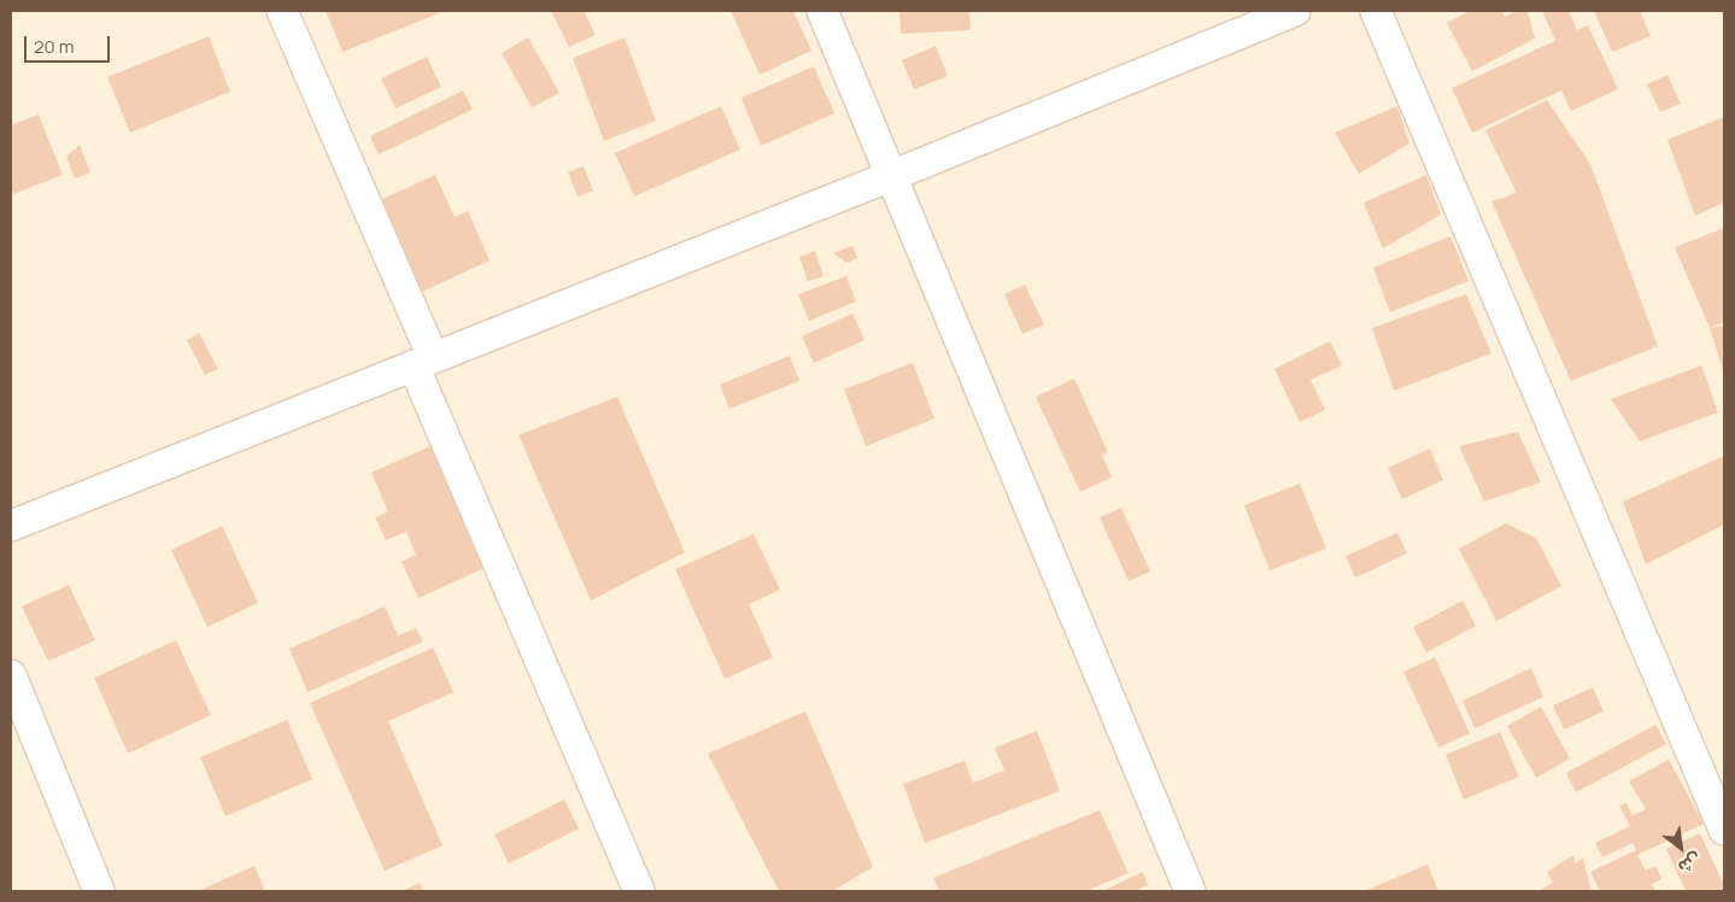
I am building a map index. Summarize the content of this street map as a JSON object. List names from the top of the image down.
{
  "scale_bar": "20 m",
  "north": "bottom right"
}
